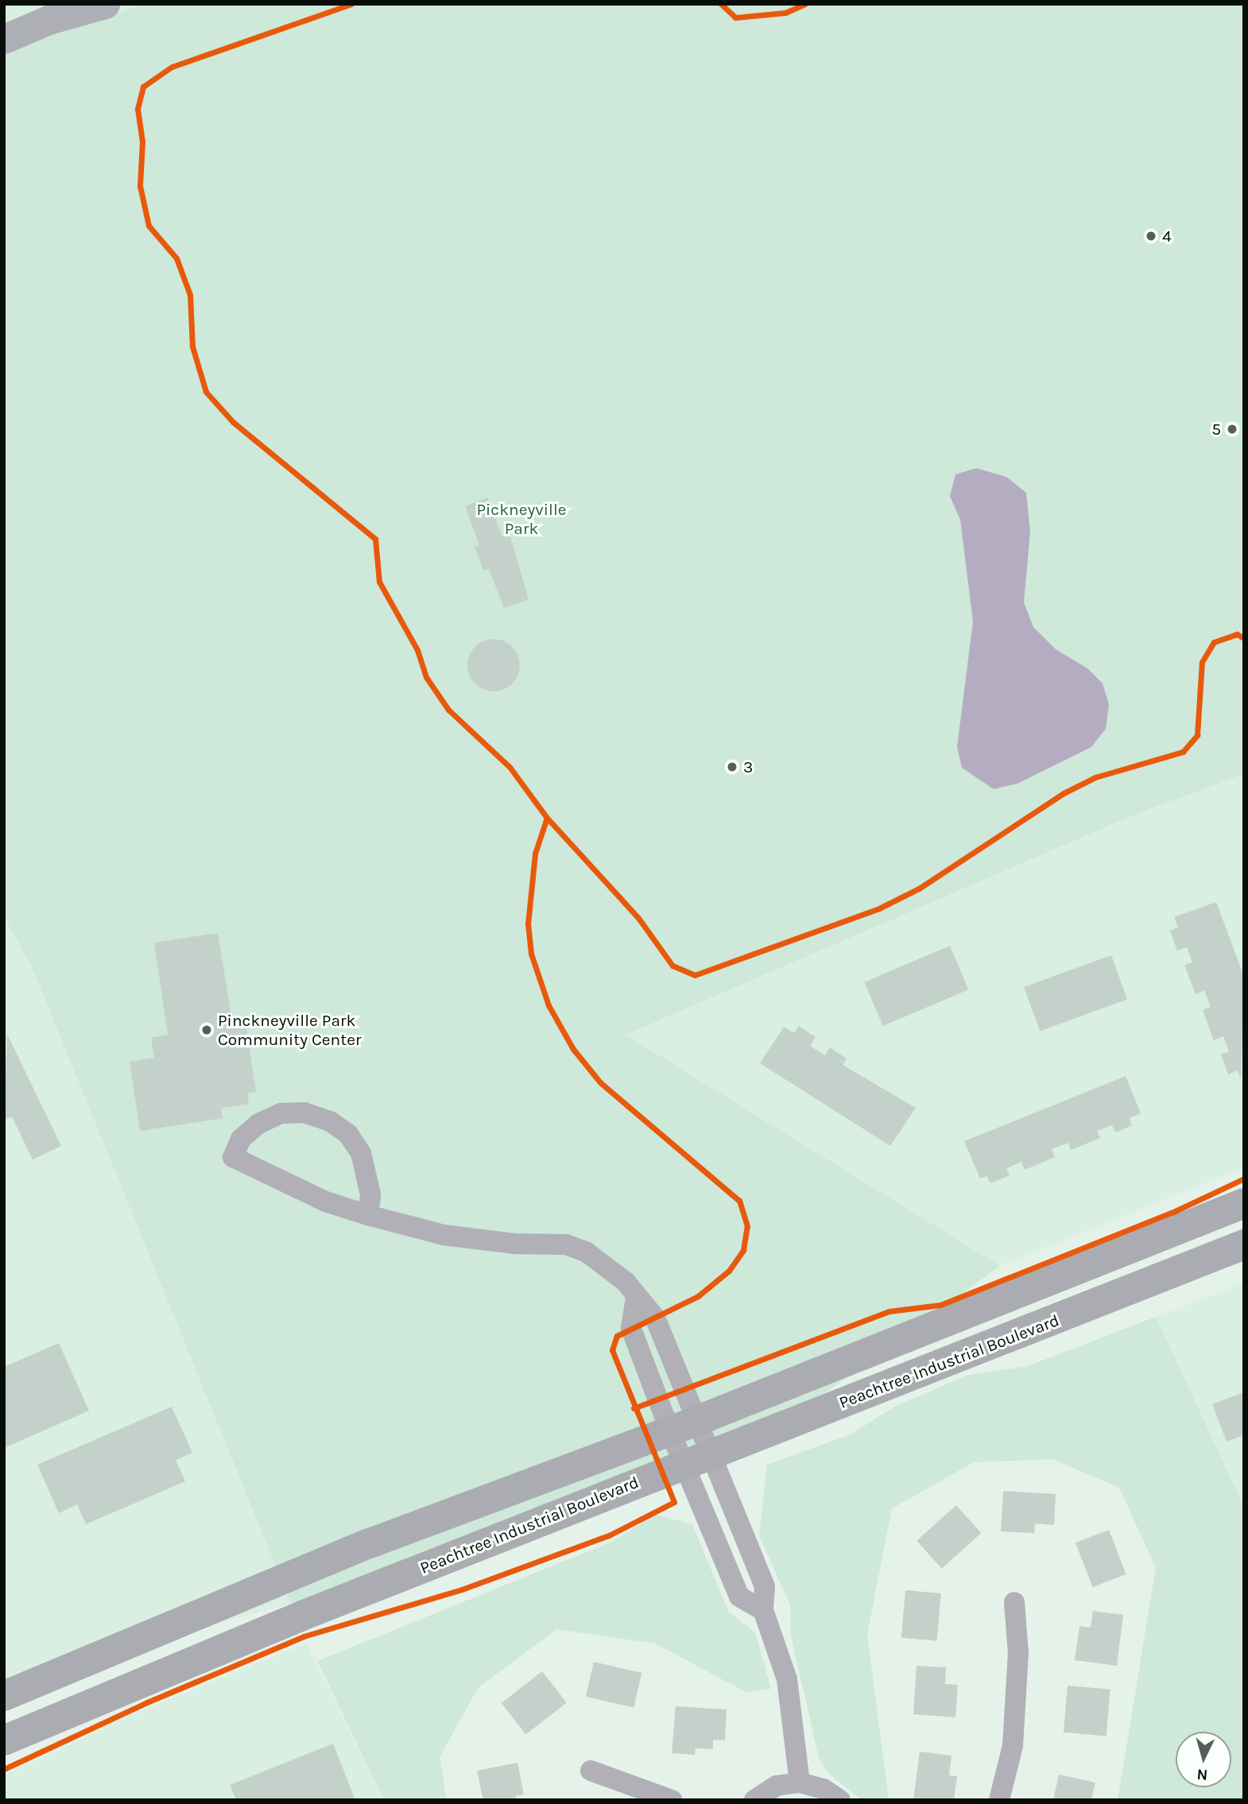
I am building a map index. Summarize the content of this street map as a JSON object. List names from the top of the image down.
{
  "streets": {
    "highway": ["Peachtree Industrial Boulevard"]
  },
  "parks": ["Pickneyville Park"],
  "places": [
    "4",
    "5",
    "3",
    "Pinckneyville Park Community Center"
  ],
  "north": "bottom"
}
